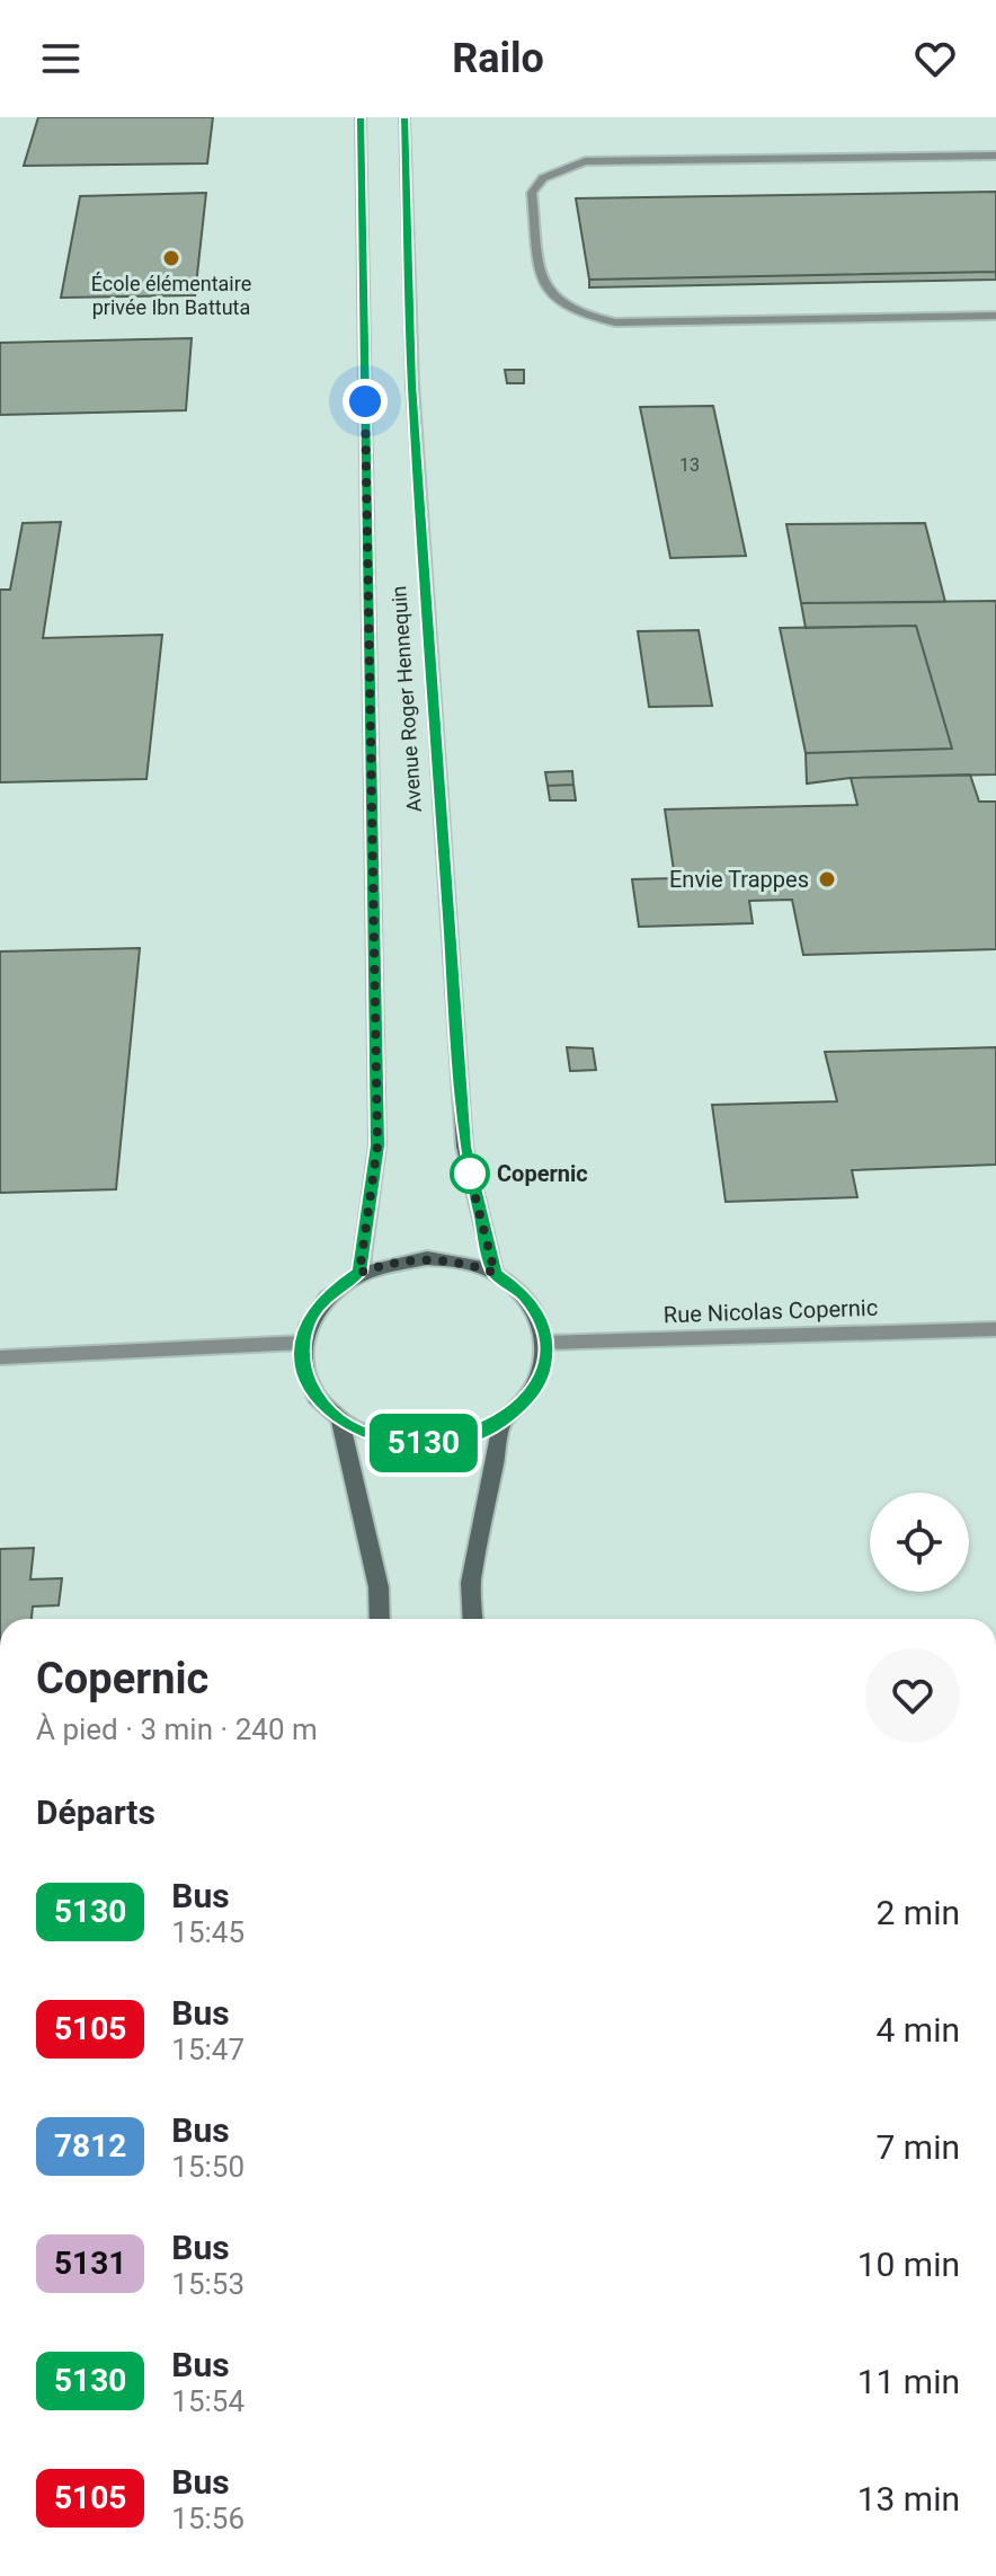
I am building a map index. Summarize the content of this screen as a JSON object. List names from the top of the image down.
{
  "streets": {
    "street": ["Avenue Roger Hennequin", "Rue Nicolas Copernic"]
  },
  "crossings": [
    ["Avenue Roger Hennequin", "Rue Nicolas Copernic"]
  ],
  "places": ["École élémentaire privée Ibn Battuta", "Envie Trappes", "Copernic"],
  "lines": ["bus line 5130"],
  "house_numbers": ["13"],
  "page": {
    "header": "Railo",
    "on_map": "5130",
    "heading": [
      ["Copernic", "À pied · 3 min · 240 m"],
      "Départs"
    ],
    "list": [
      {
        "mark": "5130",
        "name": "Bus",
        "note": "15:45",
        "value": "2 min"
      },
      {
        "mark": "5105",
        "name": "Bus",
        "note": "15:47",
        "value": "4 min"
      },
      {
        "mark": "7812",
        "name": "Bus",
        "note": "15:50",
        "value": "7 min"
      },
      {
        "mark": "5131",
        "name": "Bus",
        "note": "15:53",
        "value": "10 min"
      },
      {
        "mark": "5130",
        "name": "Bus",
        "note": "15:54",
        "value": "11 min"
      },
      {
        "mark": "5105",
        "name": "Bus",
        "note": "15:56",
        "value": "13 min"
      }
    ]
  }
}
